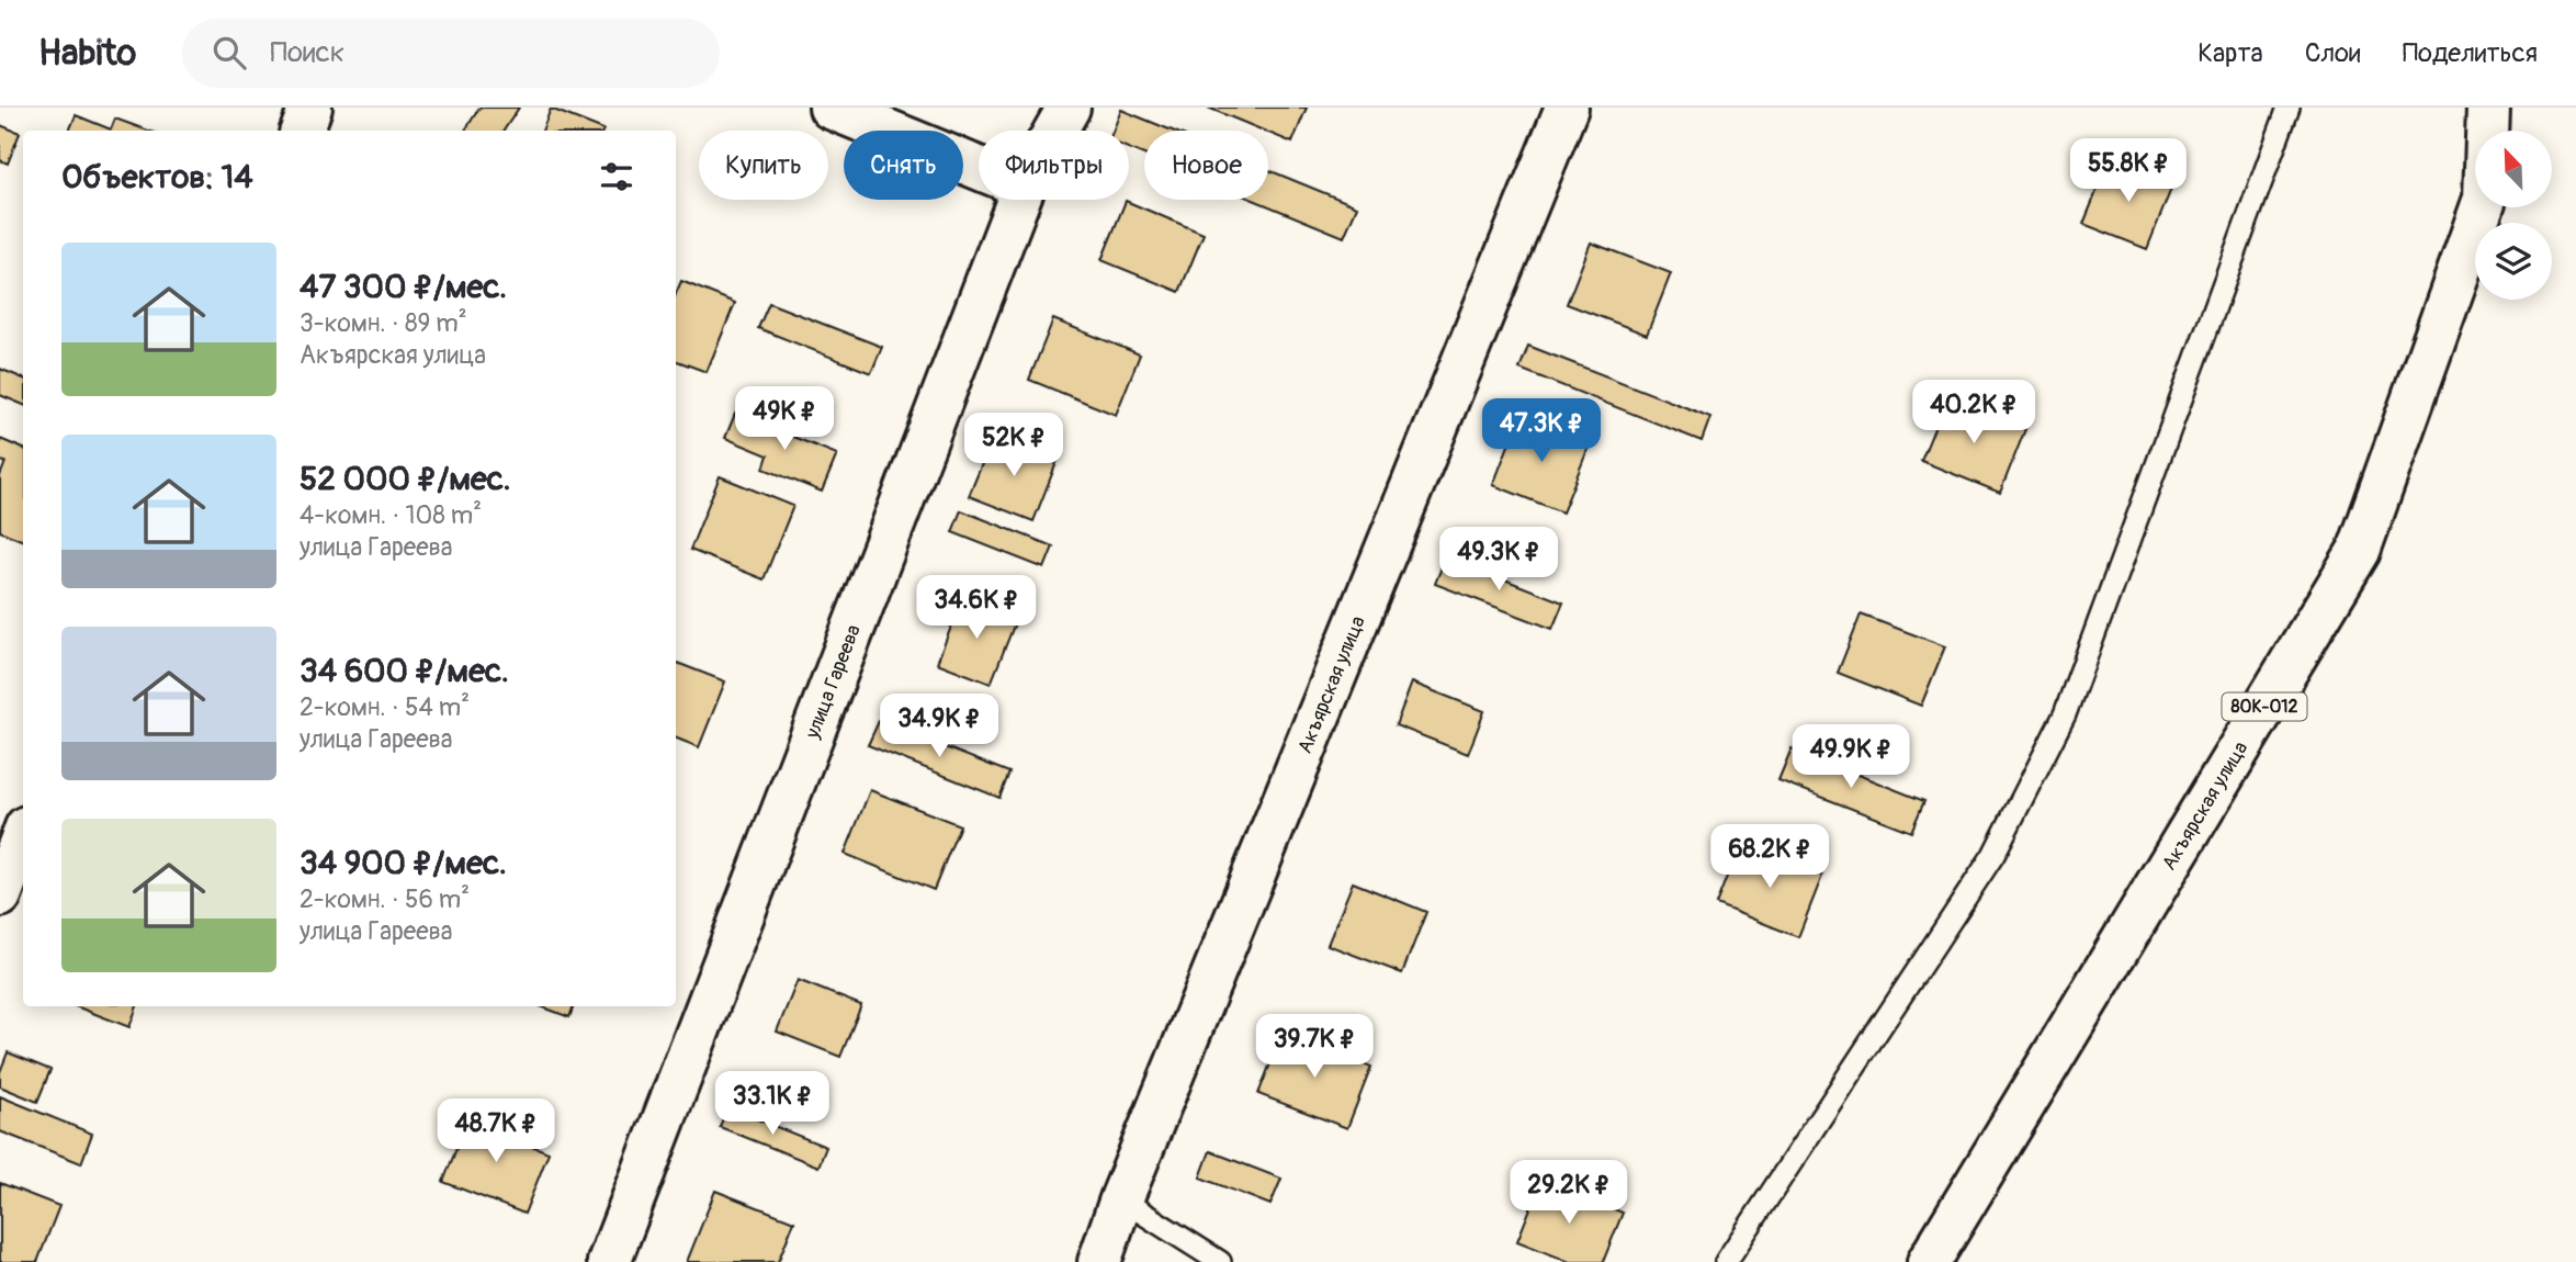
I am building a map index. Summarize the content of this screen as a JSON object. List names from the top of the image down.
{
  "streets": {
    "street": ["улица Гареева", "Акъярская улица", "80К-012"]
  },
  "north": "top left",
  "page": {
    "header": "Habito",
    "search": "Поиск",
    "nav": ["Карта", "Слои", "Поделиться"],
    "chip": [
      "Купить",
      "Снять",
      "Фильтры",
      "Новое"
    ],
    "heading": "Объектов: 14",
    "price": [
      "55.8K ₽",
      "40.2K ₽",
      "49K ₽",
      "47.3K ₽",
      "52K ₽",
      "49.3K ₽",
      "34.6K ₽",
      "34.9K ₽",
      "49.9K ₽",
      "68.2K ₽",
      "39.7K ₽",
      "33.1K ₽",
      "48.7K ₽",
      "29.2K ₽"
    ],
    "list": [
      {
        "name": "47 300 ₽/мес.",
        "note": "3-комн. · 89 m² · Акъярская улица"
      },
      {
        "name": "52 000 ₽/мес.",
        "note": "4-комн. · 108 m² · улица Гареева"
      },
      {
        "name": "34 600 ₽/мес.",
        "note": "2-комн. · 54 m² · улица Гареева"
      },
      {
        "name": "34 900 ₽/мес.",
        "note": "2-комн. · 56 m² · улица Гареева"
      }
    ]
  }
}
